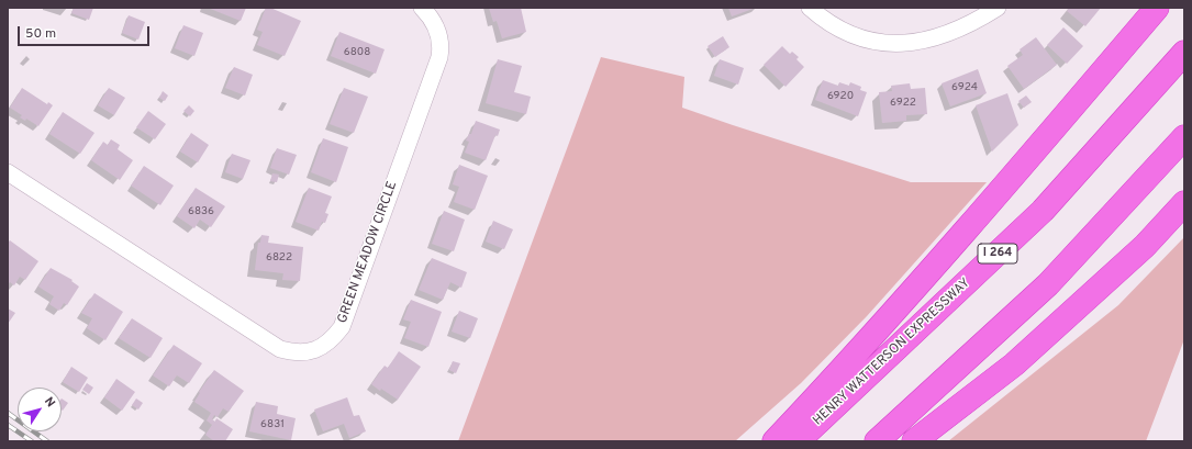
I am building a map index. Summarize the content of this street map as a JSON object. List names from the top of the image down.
{
  "streets": {
    "highway": ["I 264", "HENRY WATTERSON EXPRESSWAY"],
    "street": ["GREEN MEADOW CIRCLE"]
  },
  "house_numbers": [
    "6808",
    "6924",
    "6920",
    "6922",
    "6836",
    "6822",
    "6831"
  ],
  "scale_bar": "50 m",
  "north": "top right"
}
